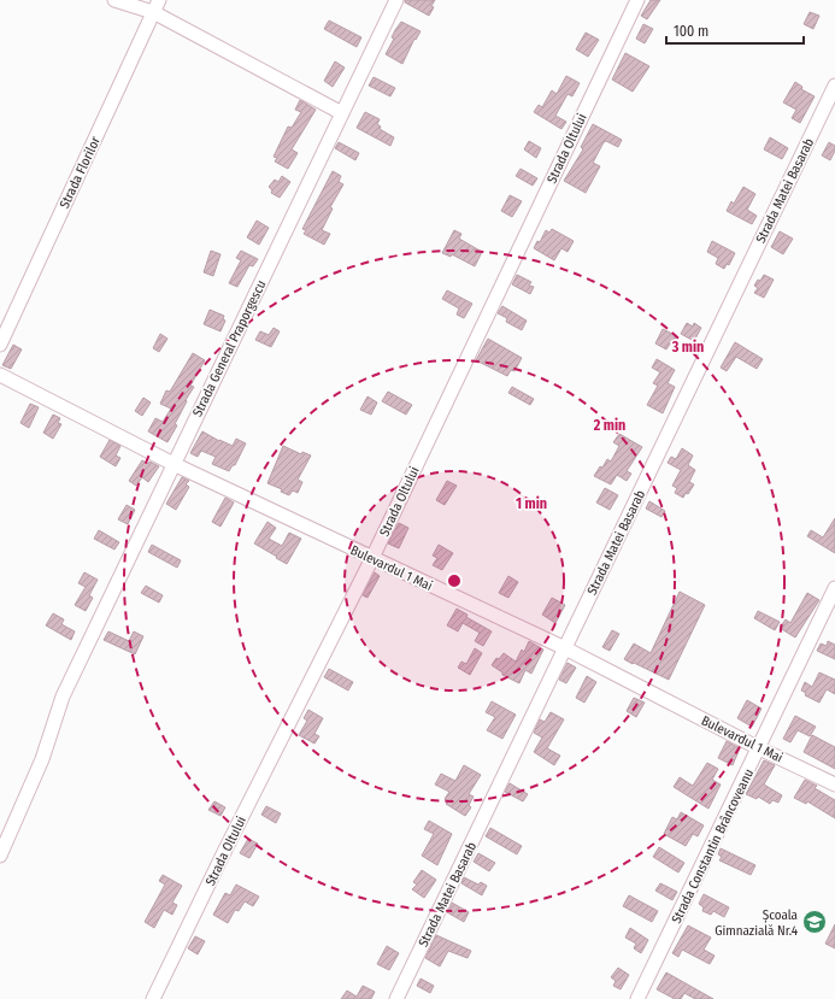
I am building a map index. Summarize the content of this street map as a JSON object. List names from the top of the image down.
{
  "streets": {
    "street": [
      "Strada Oltului",
      "Strada Florilor",
      "Strada Matei Basarab",
      "Strada General Praporgescu",
      "Bulevardul 1 Mai",
      "Strada Constantin Brâncoveanu"
    ]
  },
  "crossings": [
    ["Strada Oltului", "Bulevardul 1 Mai"],
    ["Strada Matei Basarab", "Bulevardul 1 Mai"],
    ["Strada General Praporgescu", "Bulevardul 1 Mai"],
    ["Bulevardul 1 Mai", "Strada Constantin Brâncoveanu"]
  ],
  "places": {
    "school or university": ["Școala Gimnazială Nr.4"]
  },
  "scale_bar": "100 m",
  "rings": ["3 min", "2 min", "1 min"]
}
